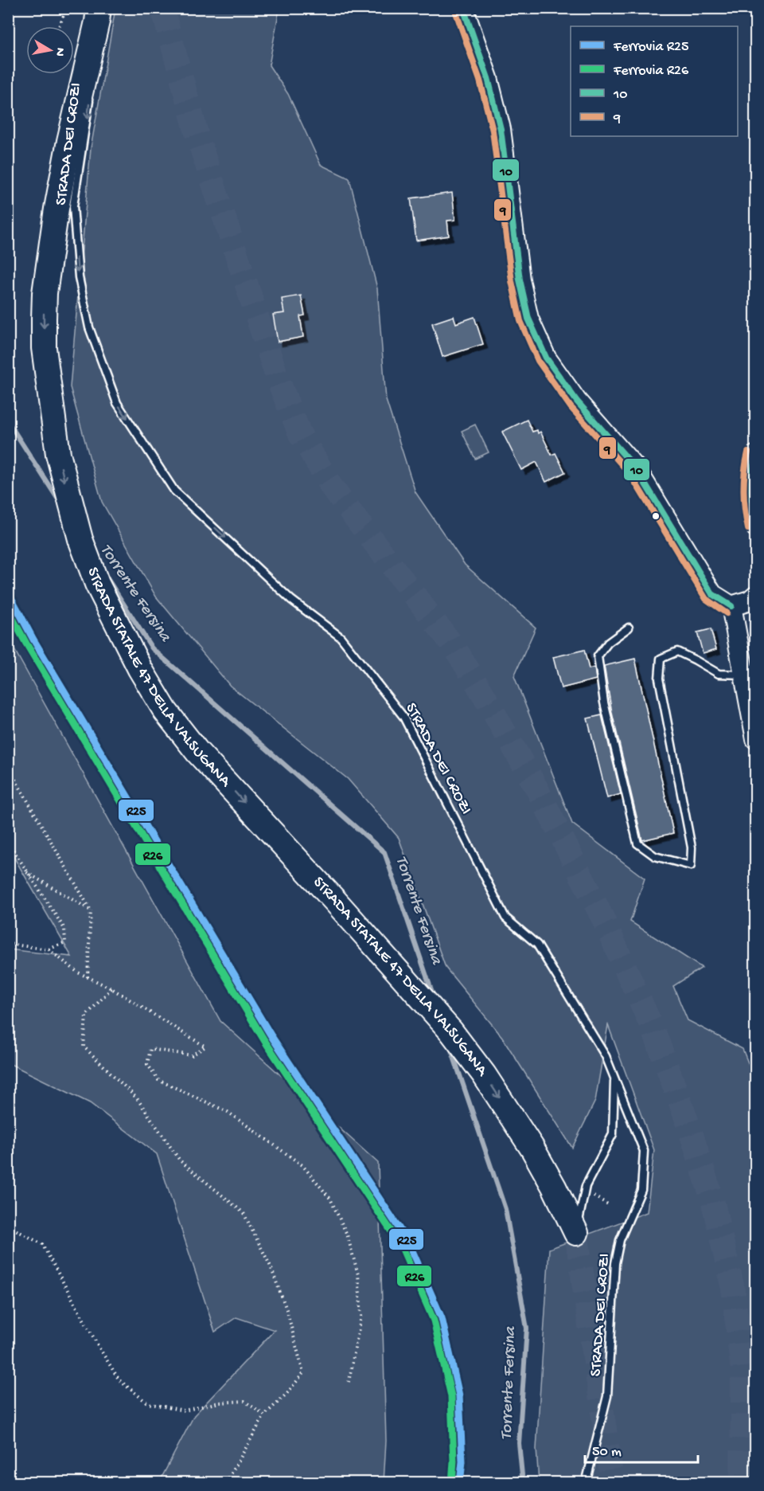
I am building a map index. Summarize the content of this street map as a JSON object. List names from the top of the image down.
{
  "streets": {
    "highway": ["STRADA STATALE 47 DELLA VALSUGANA"],
    "lane": ["STRADA DEI CROZI"]
  },
  "crossings": [
    ["STRADA DEI CROZI", "STRADA STATALE 47 DELLA VALSUGANA"]
  ],
  "one_way": ["STRADA DEI CROZI", "STRADA STATALE 47 DELLA VALSUGANA"],
  "water": ["Torrente Fersina"],
  "lines": [
    "transit line 10",
    "transit line 9",
    "rail line R25",
    "rail line R26"
  ],
  "legend": [
    "Ferrovia R25",
    "Ferrovia R26",
    "10",
    "9"
  ],
  "scale_bar": "50 m",
  "north": "right"
}
